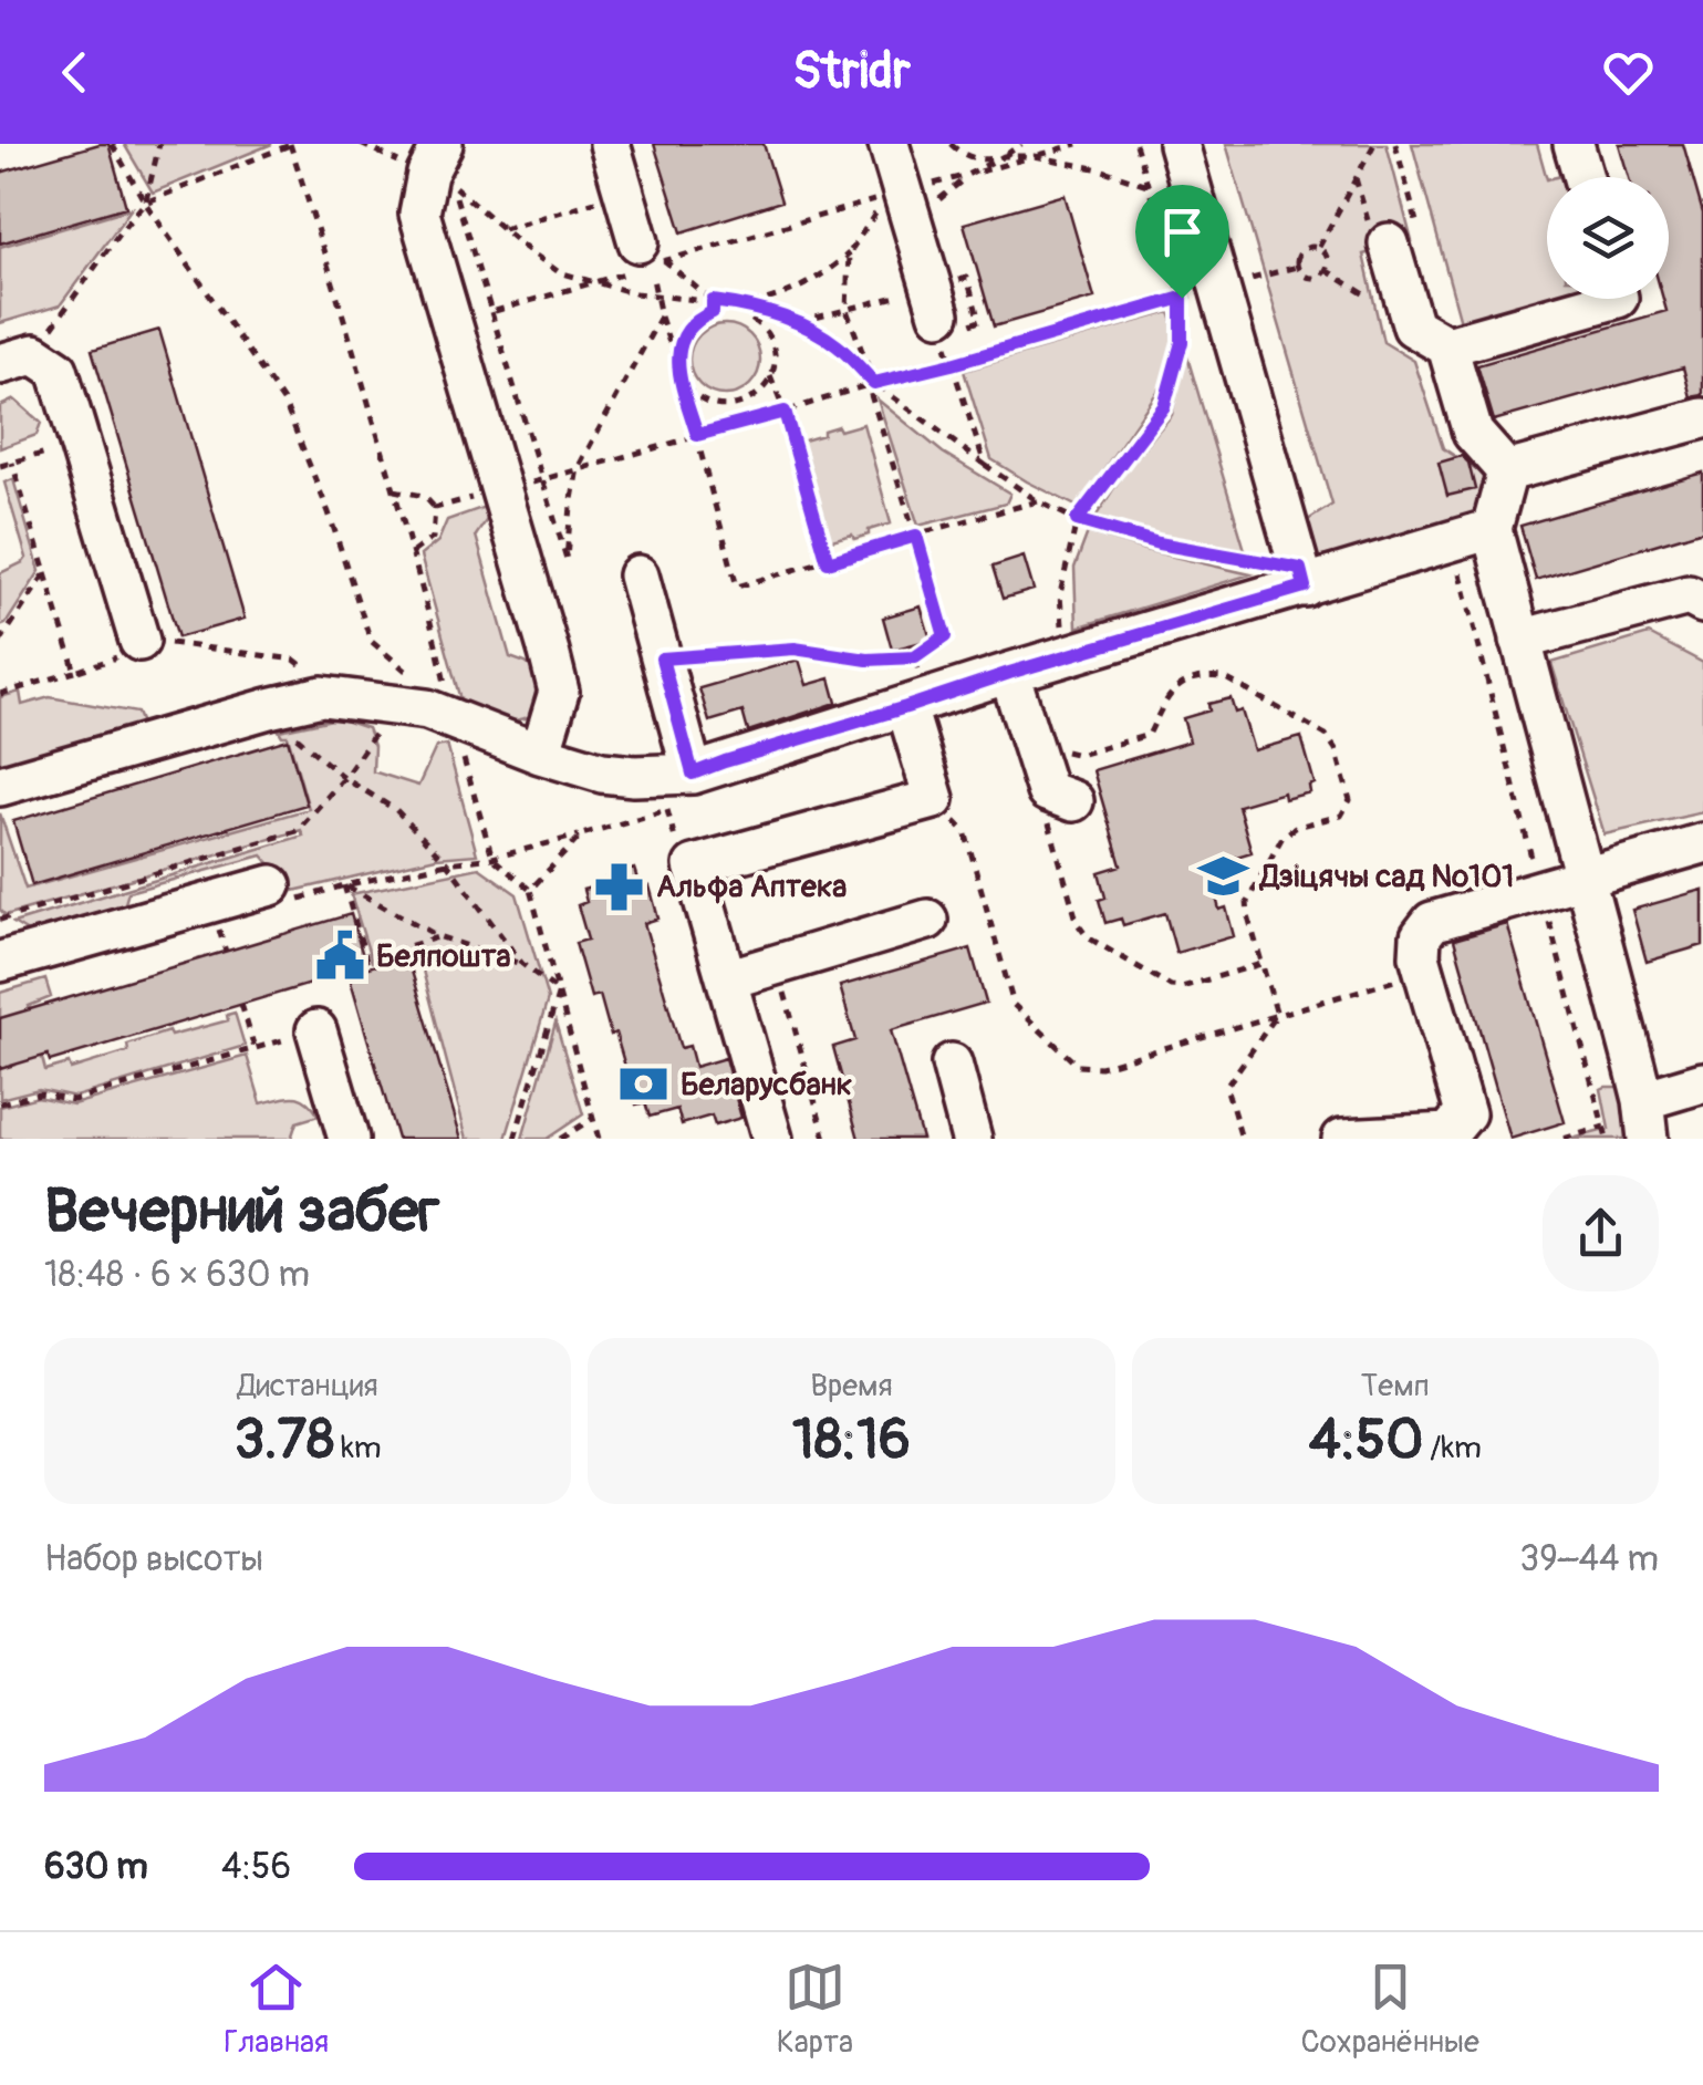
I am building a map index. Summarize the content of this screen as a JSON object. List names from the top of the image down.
{
  "places": {
    "school or university": ["Дзіцячы сад №101"],
    "pharmacy": ["Альфа Аптека"],
    "public building": ["Белпошта"],
    "bank": ["Беларусбанк"]
  },
  "page": {
    "header": "Stridr",
    "heading": ["Вечерний забег", "18:48 · 6 × 630 m"],
    "stats": [
      ["Дистанция", "3.78 km"],
      ["Время", "18:16"],
      ["Темп", "4:50 /km"]
    ],
    "chart": ["Набор высоты", "39–44 m"],
    "list": [
      {
        "name": "630 m",
        "note": "4:56"
      }
    ],
    "tabs": ["Главная", "Карта", "Сохранённые"]
  }
}
